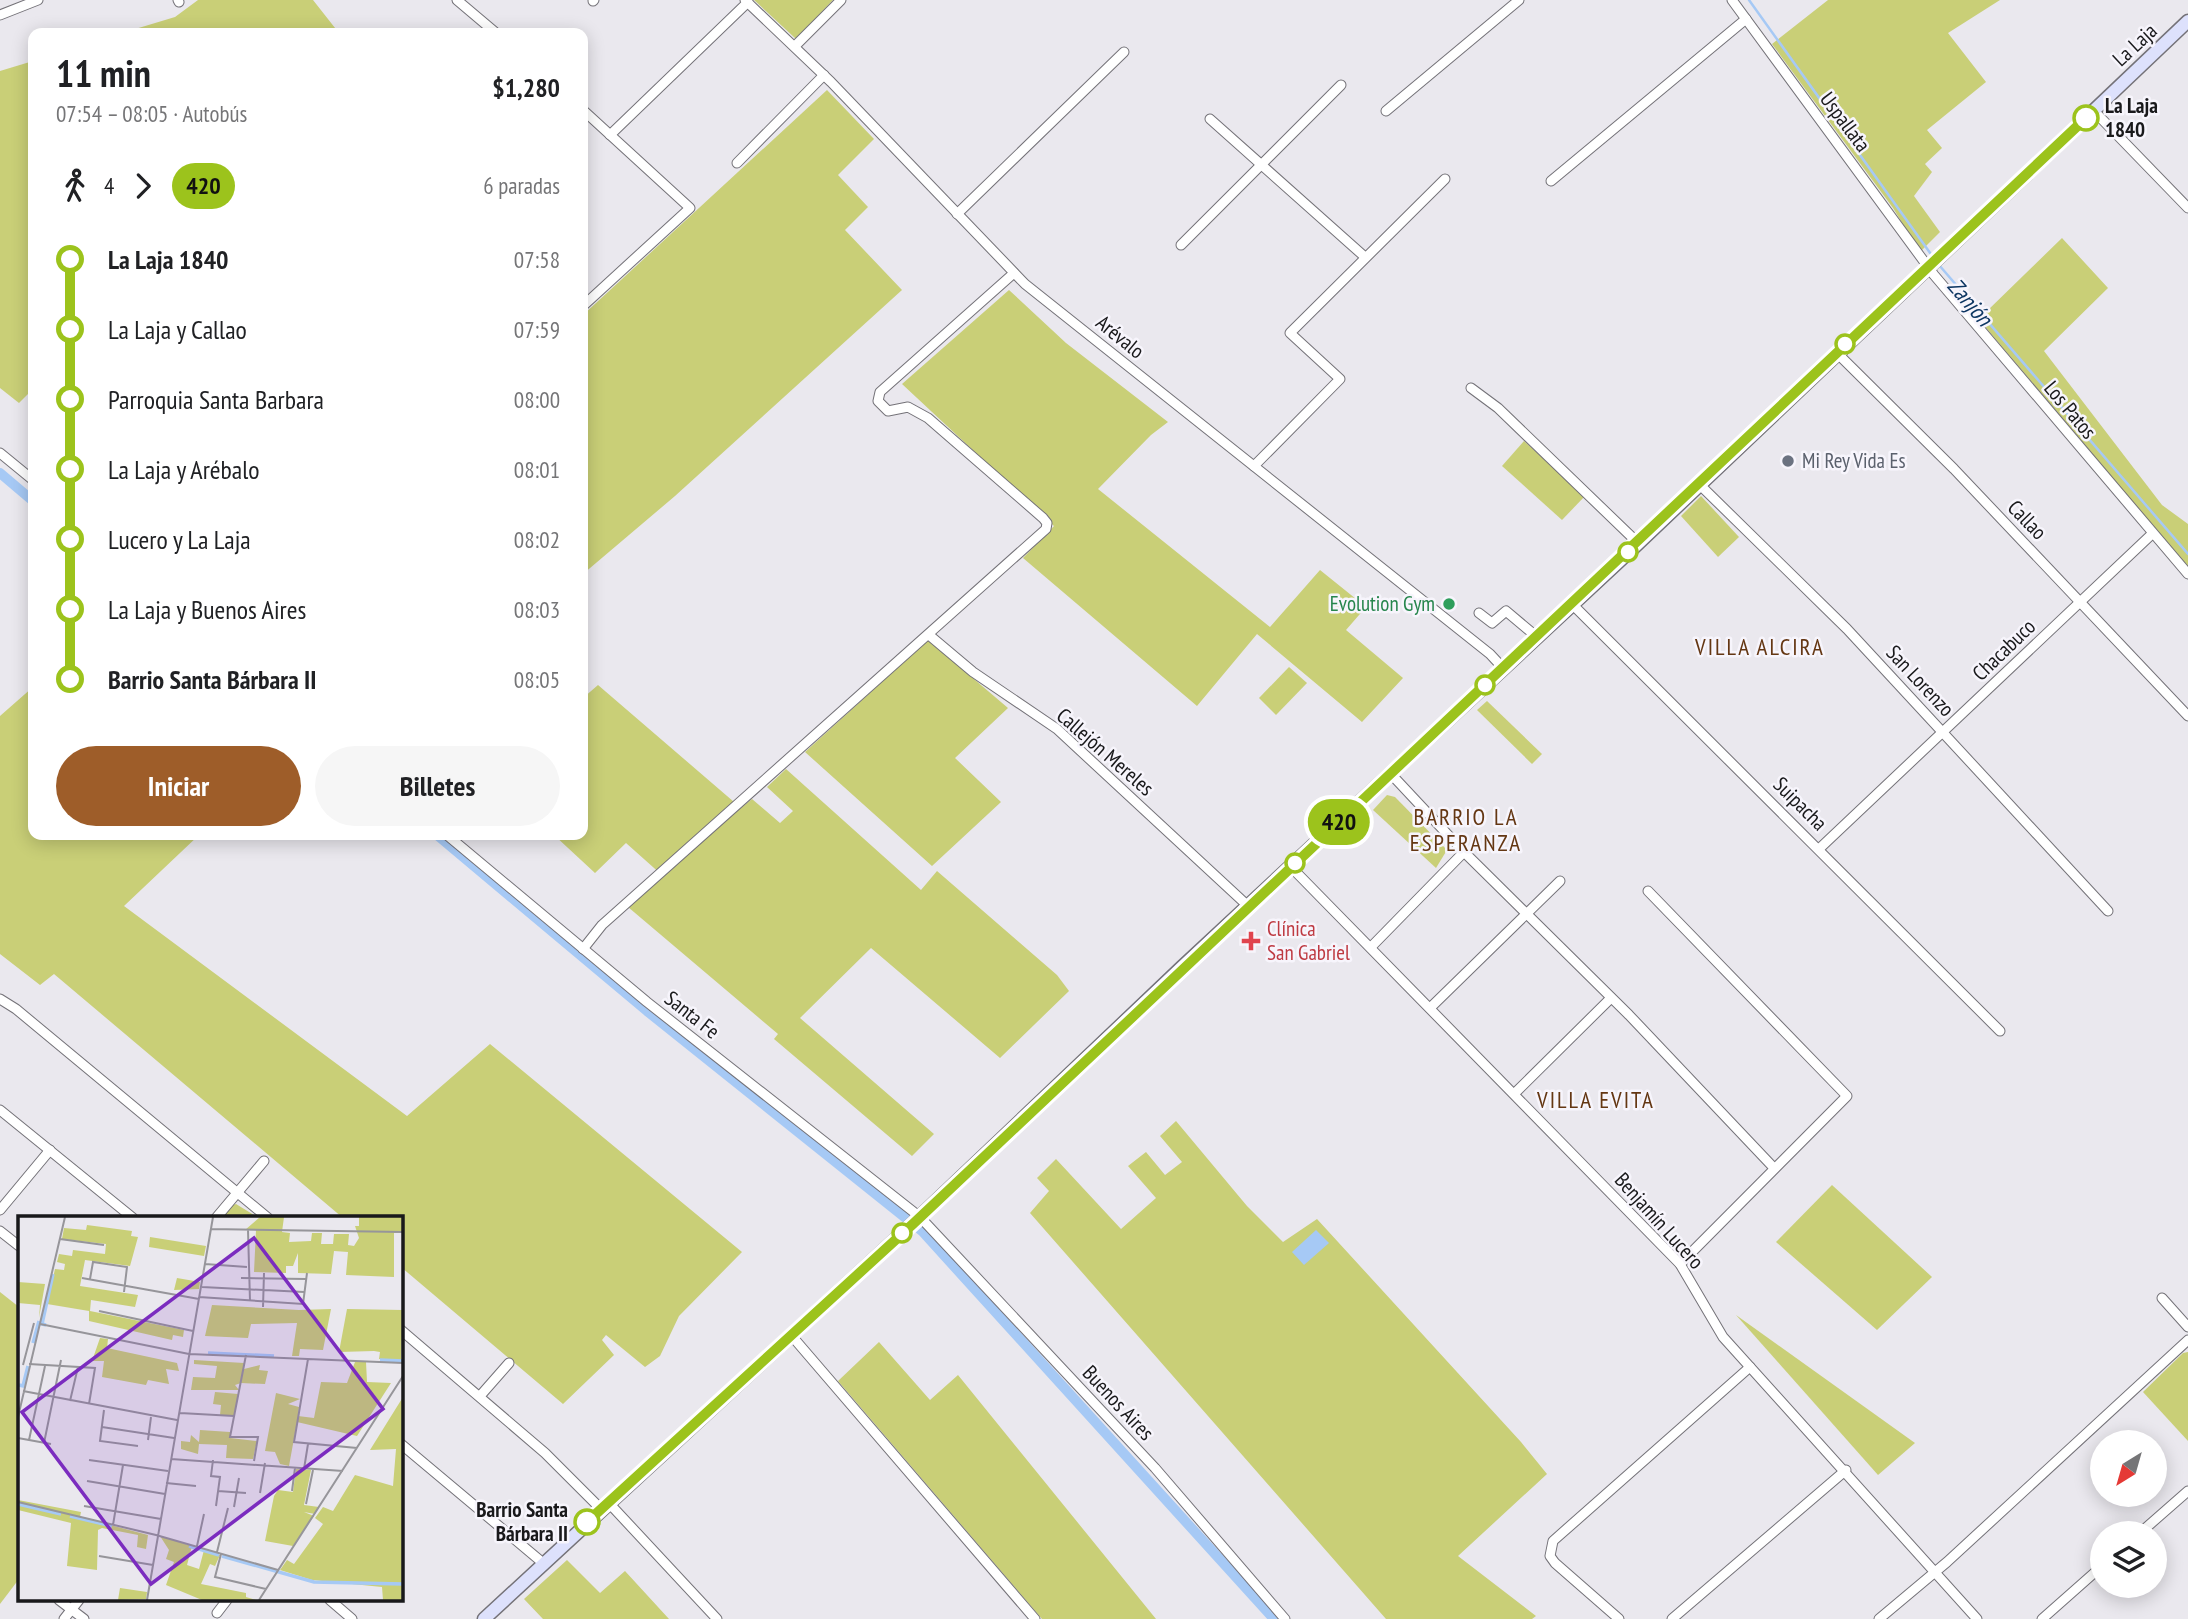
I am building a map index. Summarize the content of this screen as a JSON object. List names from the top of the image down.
{
  "streets": {
    "main road": ["La Laja"],
    "street": [
      "Uspallata",
      "Arévalo",
      "Los Patos",
      "Callao",
      "Chacabuco",
      "San Lorenzo",
      "Callejón Mereles",
      "Suipacha",
      "Santa Fe",
      "Benjamín Lucero",
      "Buenos Aires"
    ]
  },
  "crossings": [
    ["La Laja", "Uspallata"],
    ["La Laja", "Arévalo"],
    ["La Laja", "Los Patos"],
    ["La Laja", "Callao"],
    ["La Laja", "San Lorenzo"],
    ["La Laja", "Callejón Mereles"],
    ["La Laja", "Suipacha"],
    ["La Laja", "Santa Fe"],
    ["La Laja", "Benjamín Lucero"],
    ["La Laja", "Buenos Aires"],
    ["Uspallata", "Los Patos"],
    ["Los Patos", "Chacabuco"],
    ["Callao", "Chacabuco"],
    ["Chacabuco", "San Lorenzo"],
    ["Chacabuco", "Suipacha"],
    ["Santa Fe", "Buenos Aires"]
  ],
  "districts": ["VILLA ALCIRA", "BARRIO LA ESPERANZA", "VILLA EVITA"],
  "water": ["Zanjón"],
  "places": {
    "other": [
      "La Laja 1840",
      "Mi Rey Vida Es",
      "Evolution Gym",
      "Barrio Santa Bárbara II"
    ],
    "health": ["Clínica San Gabriel"]
  },
  "lines": ["bus line 420"],
  "north": "bottom left",
  "page": {
    "on_map": "420",
    "heading": ["11 min", "07:54 – 08:05 · Autobús", "$1,280"],
    "legs": ["4", "420", "6 paradas"],
    "list": [
      {
        "name": "La Laja 1840",
        "value": "07:58"
      },
      {
        "name": "La Laja y Callao",
        "value": "07:59"
      },
      {
        "name": "Parroquia Santa Barbara",
        "value": "08:00"
      },
      {
        "name": "La Laja y Arébalo",
        "value": "08:01"
      },
      {
        "name": "Lucero y La Laja",
        "value": "08:02"
      },
      {
        "name": "La Laja y Buenos Aires",
        "value": "08:03"
      },
      {
        "name": "Barrio Santa Bárbara II",
        "value": "08:05"
      }
    ],
    "buttons": ["Iniciar", "Billetes"]
  }
}
